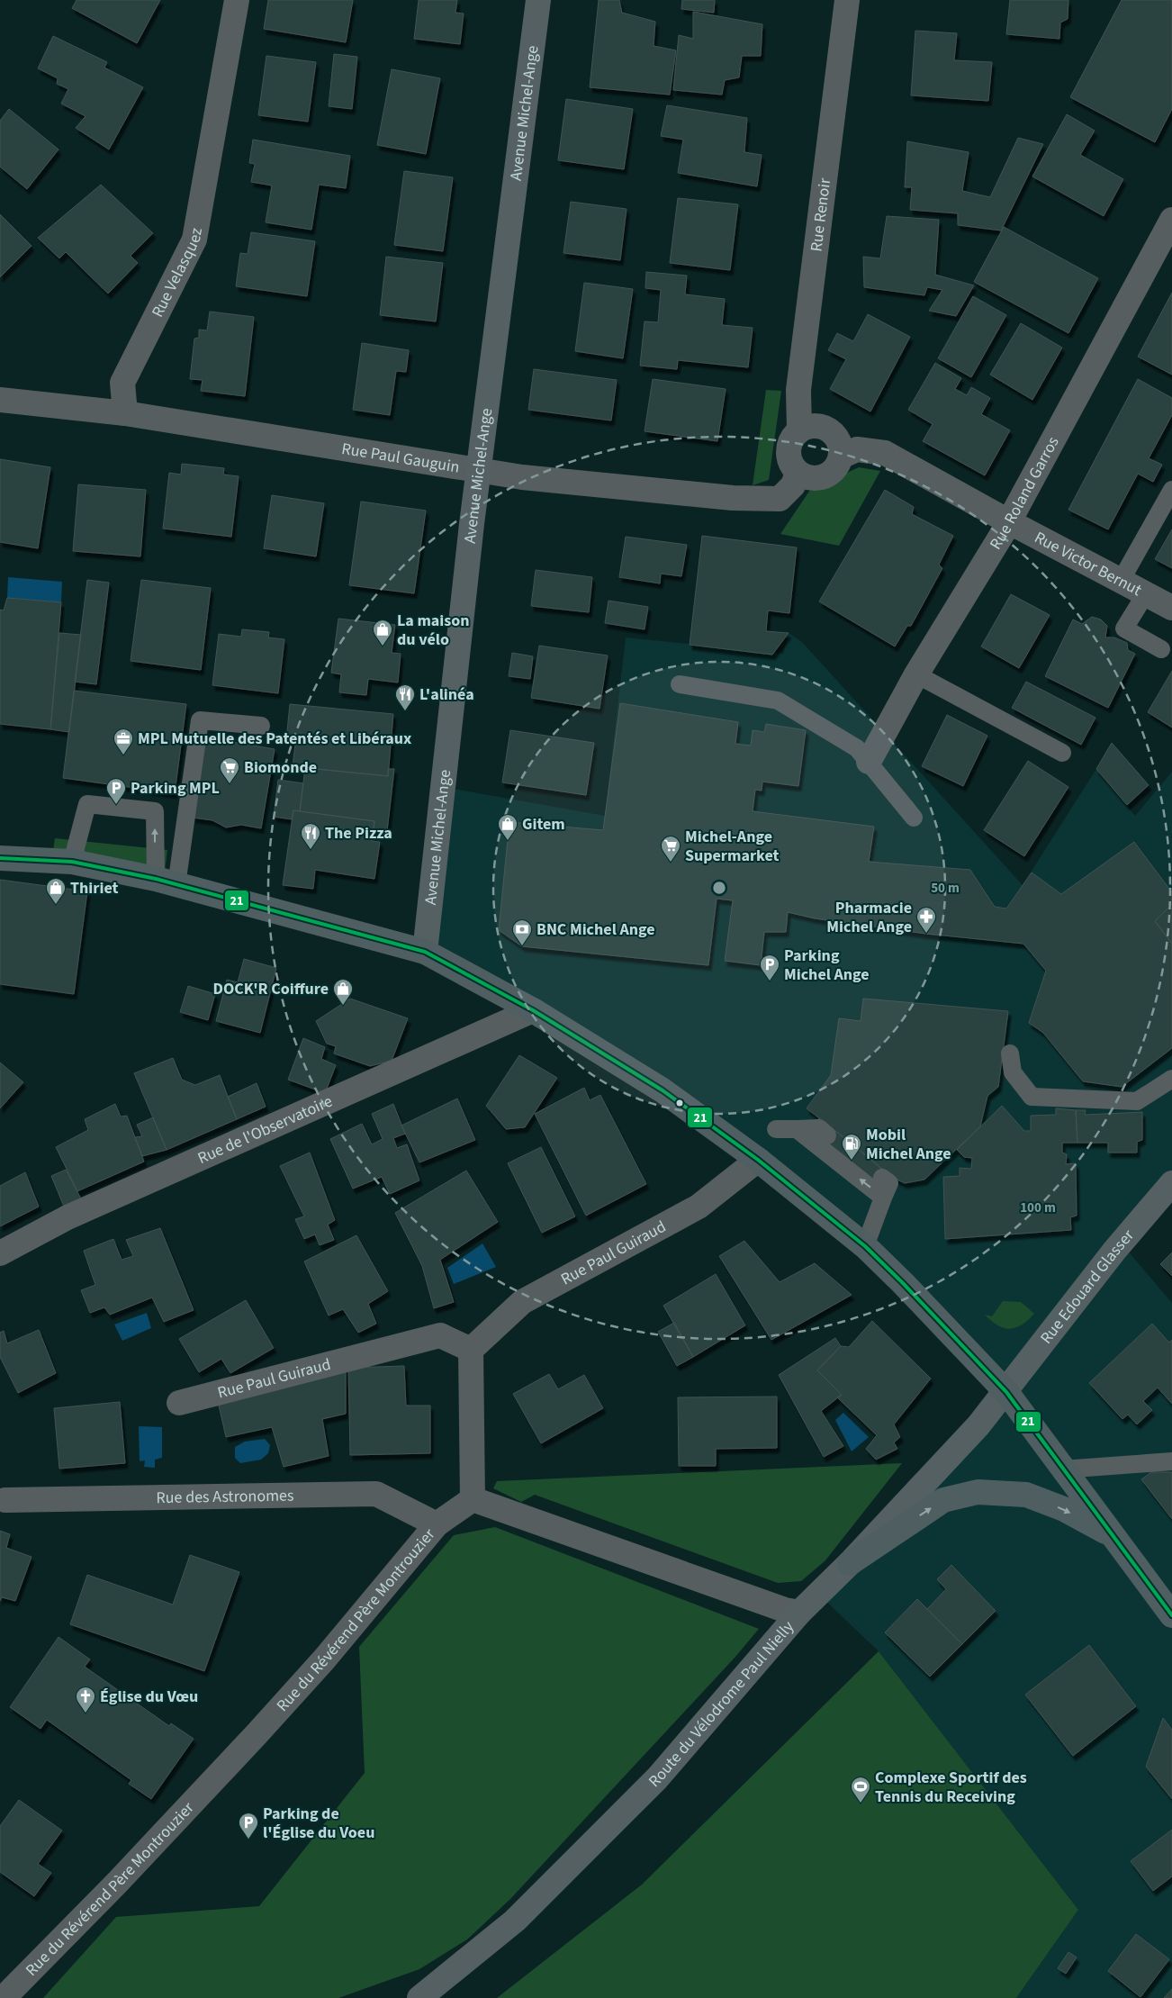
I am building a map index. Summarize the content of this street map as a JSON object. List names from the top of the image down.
{
  "streets": {
    "main road": ["Avenue Michel-Ange", "Rue Edouard Glasser", "Route du Vélodrome Paul Nielly"],
    "street": [
      "Rue Renoir",
      "Rue Velasquez",
      "Rue Paul Gauguin",
      "Rue Roland Garros",
      "Rue Victor Bernut",
      "Rue de l'Observatoire",
      "Rue Paul Guiraud",
      "Rue des Astronomes",
      "Rue du Révérend Père Montrouzier"
    ]
  },
  "crossings": [
    ["Avenue Michel-Ange", "Rue Paul Gauguin"],
    ["Rue Renoir", "Rue Paul Gauguin"],
    ["Rue Renoir", "Rue Victor Bernut"],
    ["Rue Velasquez", "Rue Paul Gauguin"],
    ["Rue Paul Gauguin", "Rue Victor Bernut"],
    ["Rue Roland Garros", "Rue Victor Bernut"],
    ["Rue Edouard Glasser", "Route du Vélodrome Paul Nielly"],
    ["Rue des Astronomes", "Rue du Révérend Père Montrouzier"]
  ],
  "places": {
    "shop": [
      "La maison du vélo",
      "Gitem",
      "Thiriet",
      "DOCK'R Coiffure"
    ],
    "restaurant": ["L'alinéa", "The Pizza"],
    "office": ["MPL Mutuelle des Patentés et Libéraux"],
    "supermarket": ["Biomonde", "Michel-Ange Supermarket"],
    "parking": ["Parking MPL", "Parking Michel Ange", "Parking de l'Église du Voeu"],
    "pharmacy": ["Pharmacie Michel Ange"],
    "bank": ["BNC Michel Ange"],
    "fuel station": ["Mobil Michel Ange"],
    "church": ["Église du Vœu"],
    "sports": ["Complexe Sportif des Tennis du Receiving"]
  },
  "lines": ["transit line 21"],
  "rings": ["50 m", "100 m"]
}
